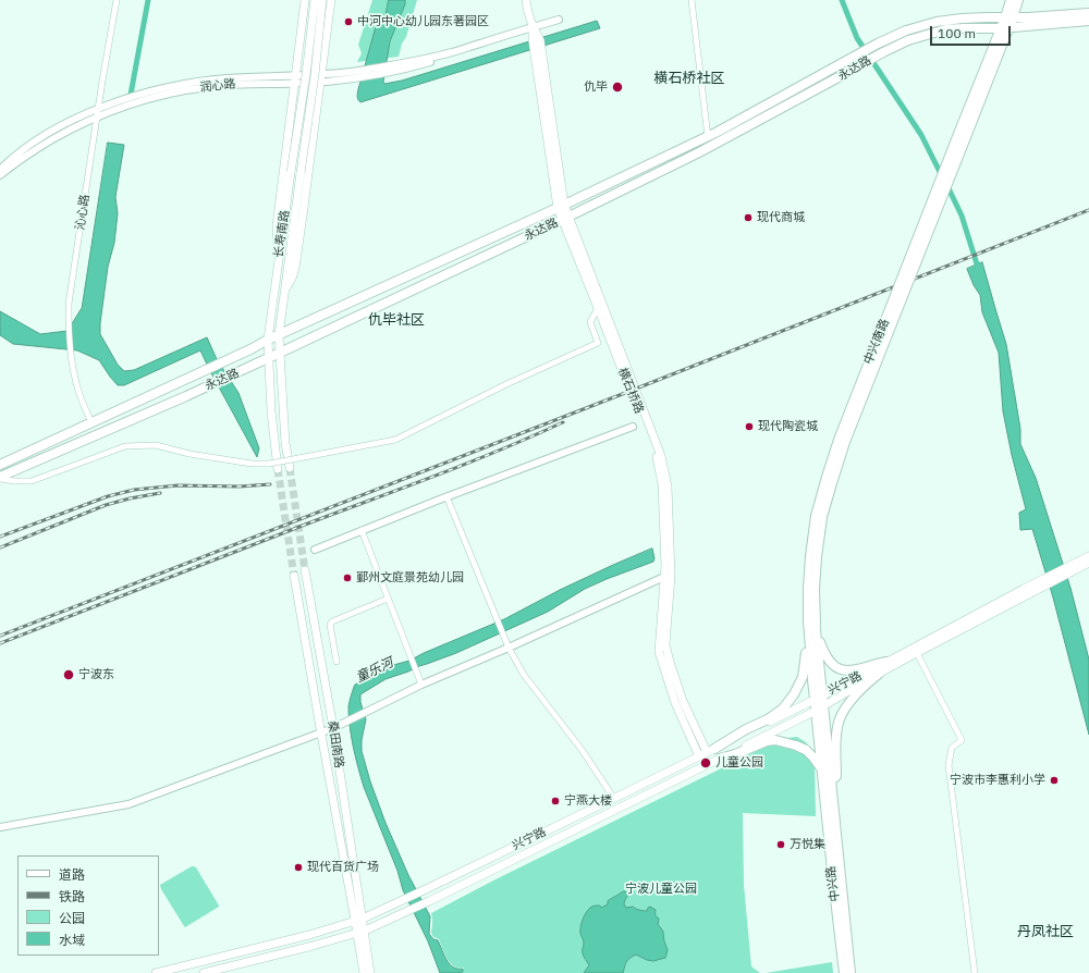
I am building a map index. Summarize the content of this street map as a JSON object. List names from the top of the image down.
{
  "streets": {
    "main road": [
      "永达路",
      "长寿南路",
      "中兴南路",
      "横石桥路",
      "兴宁路",
      "桑田南路",
      "中兴路"
    ],
    "street": ["润心路", "沁心路"]
  },
  "crossings": [
    ["永达路", "沁心路"],
    ["永达路", "长寿南路"],
    ["永达路", "中兴南路"],
    ["永达路", "横石桥路"],
    ["润心路", "沁心路"],
    ["润心路", "横石桥路"],
    ["中兴南路", "横石桥路"],
    ["中兴南路", "兴宁路"],
    ["中兴南路", "中兴路"],
    ["横石桥路", "兴宁路"],
    ["兴宁路", "桑田南路"],
    ["兴宁路", "中兴路"]
  ],
  "districts": ["横石桥社区", "仇毕社区", "丹凤社区"],
  "water": ["童乐河"],
  "parks": ["宁波儿童公园"],
  "places": [
    "中河中心幼儿园东著园区",
    "仇毕",
    "现代商城",
    "现代陶瓷城",
    "鄞州文庭景苑幼儿园",
    "宁波东",
    "儿童公园",
    "宁波市李惠利小学",
    "宁燕大楼",
    "万悦集",
    "现代百货广场"
  ],
  "legend": [
    "道路",
    "铁路",
    "公园",
    "水域"
  ],
  "scale_bar": "100 m"
}
